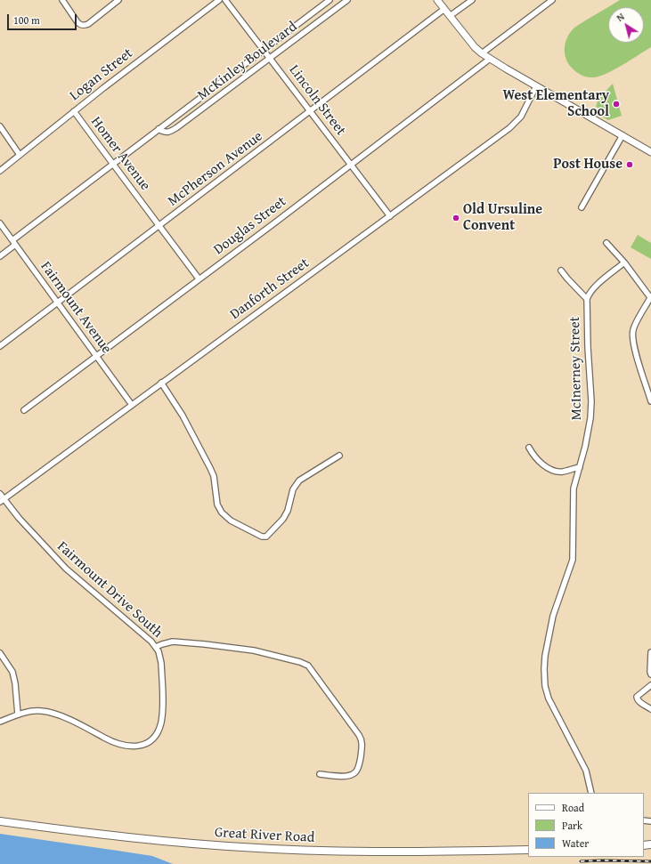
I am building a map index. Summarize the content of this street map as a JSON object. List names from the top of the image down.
{
  "streets": {
    "main road": ["Great River Road"],
    "street": [
      "McKinley Boulevard",
      "Logan Street",
      "Lincoln Street",
      "Homer Avenue",
      "McPherson Avenue",
      "Douglas Street",
      "Danforth Street",
      "Fairmount Avenue",
      "McInerney Street",
      "Fairmount Drive South"
    ]
  },
  "crossings": [
    ["McKinley Boulevard", "Lincoln Street"],
    ["McKinley Boulevard", "Homer Avenue"],
    ["McKinley Boulevard", "Fairmount Avenue"],
    ["Logan Street", "Homer Avenue"],
    ["Lincoln Street", "McPherson Avenue"],
    ["Lincoln Street", "Douglas Street"],
    ["Lincoln Street", "Danforth Street"],
    ["Homer Avenue", "McPherson Avenue"],
    ["Homer Avenue", "Douglas Street"],
    ["McPherson Avenue", "Fairmount Avenue"],
    ["Douglas Street", "Fairmount Avenue"],
    ["Danforth Street", "Fairmount Avenue"],
    ["Danforth Street", "Fairmount Drive South"]
  ],
  "places": ["West Elementary School", "Post House", "Old Ursuline Convent"],
  "legend": ["Road", "Park", "Water"],
  "scale_bar": "100 m",
  "north": "top left"
}
